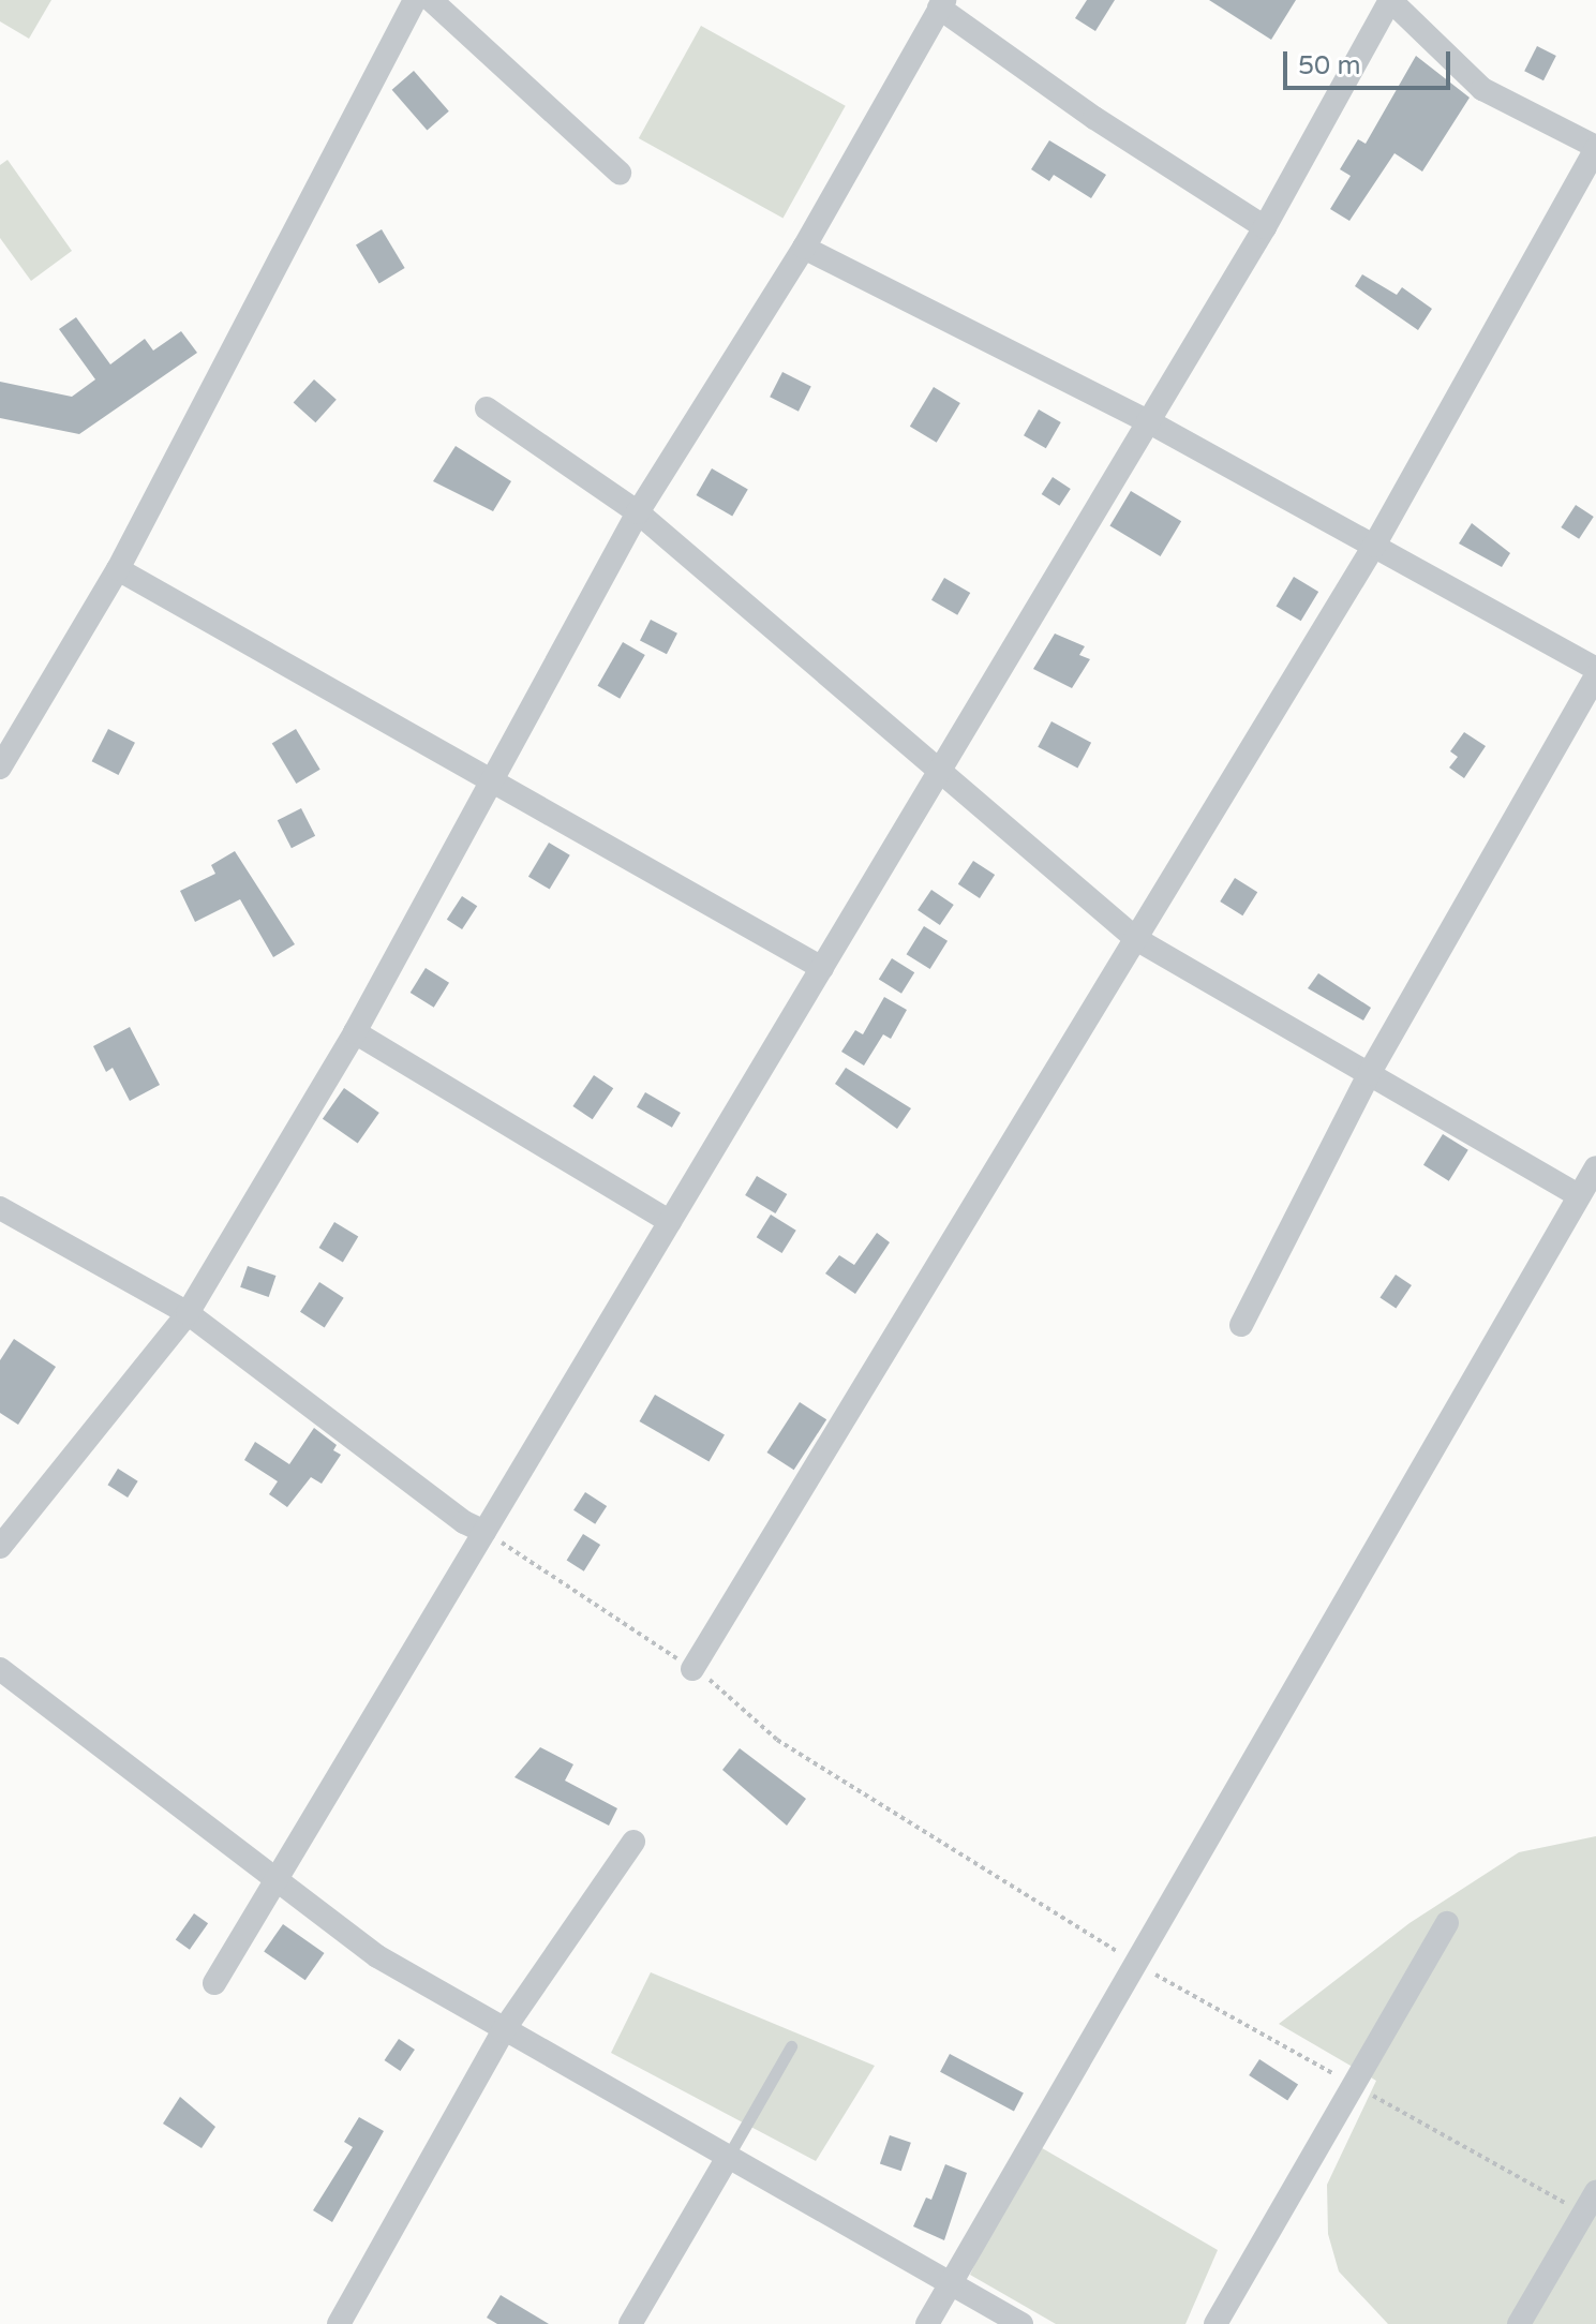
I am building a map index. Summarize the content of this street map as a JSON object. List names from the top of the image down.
{
  "scale_bar": "50 m"
}
